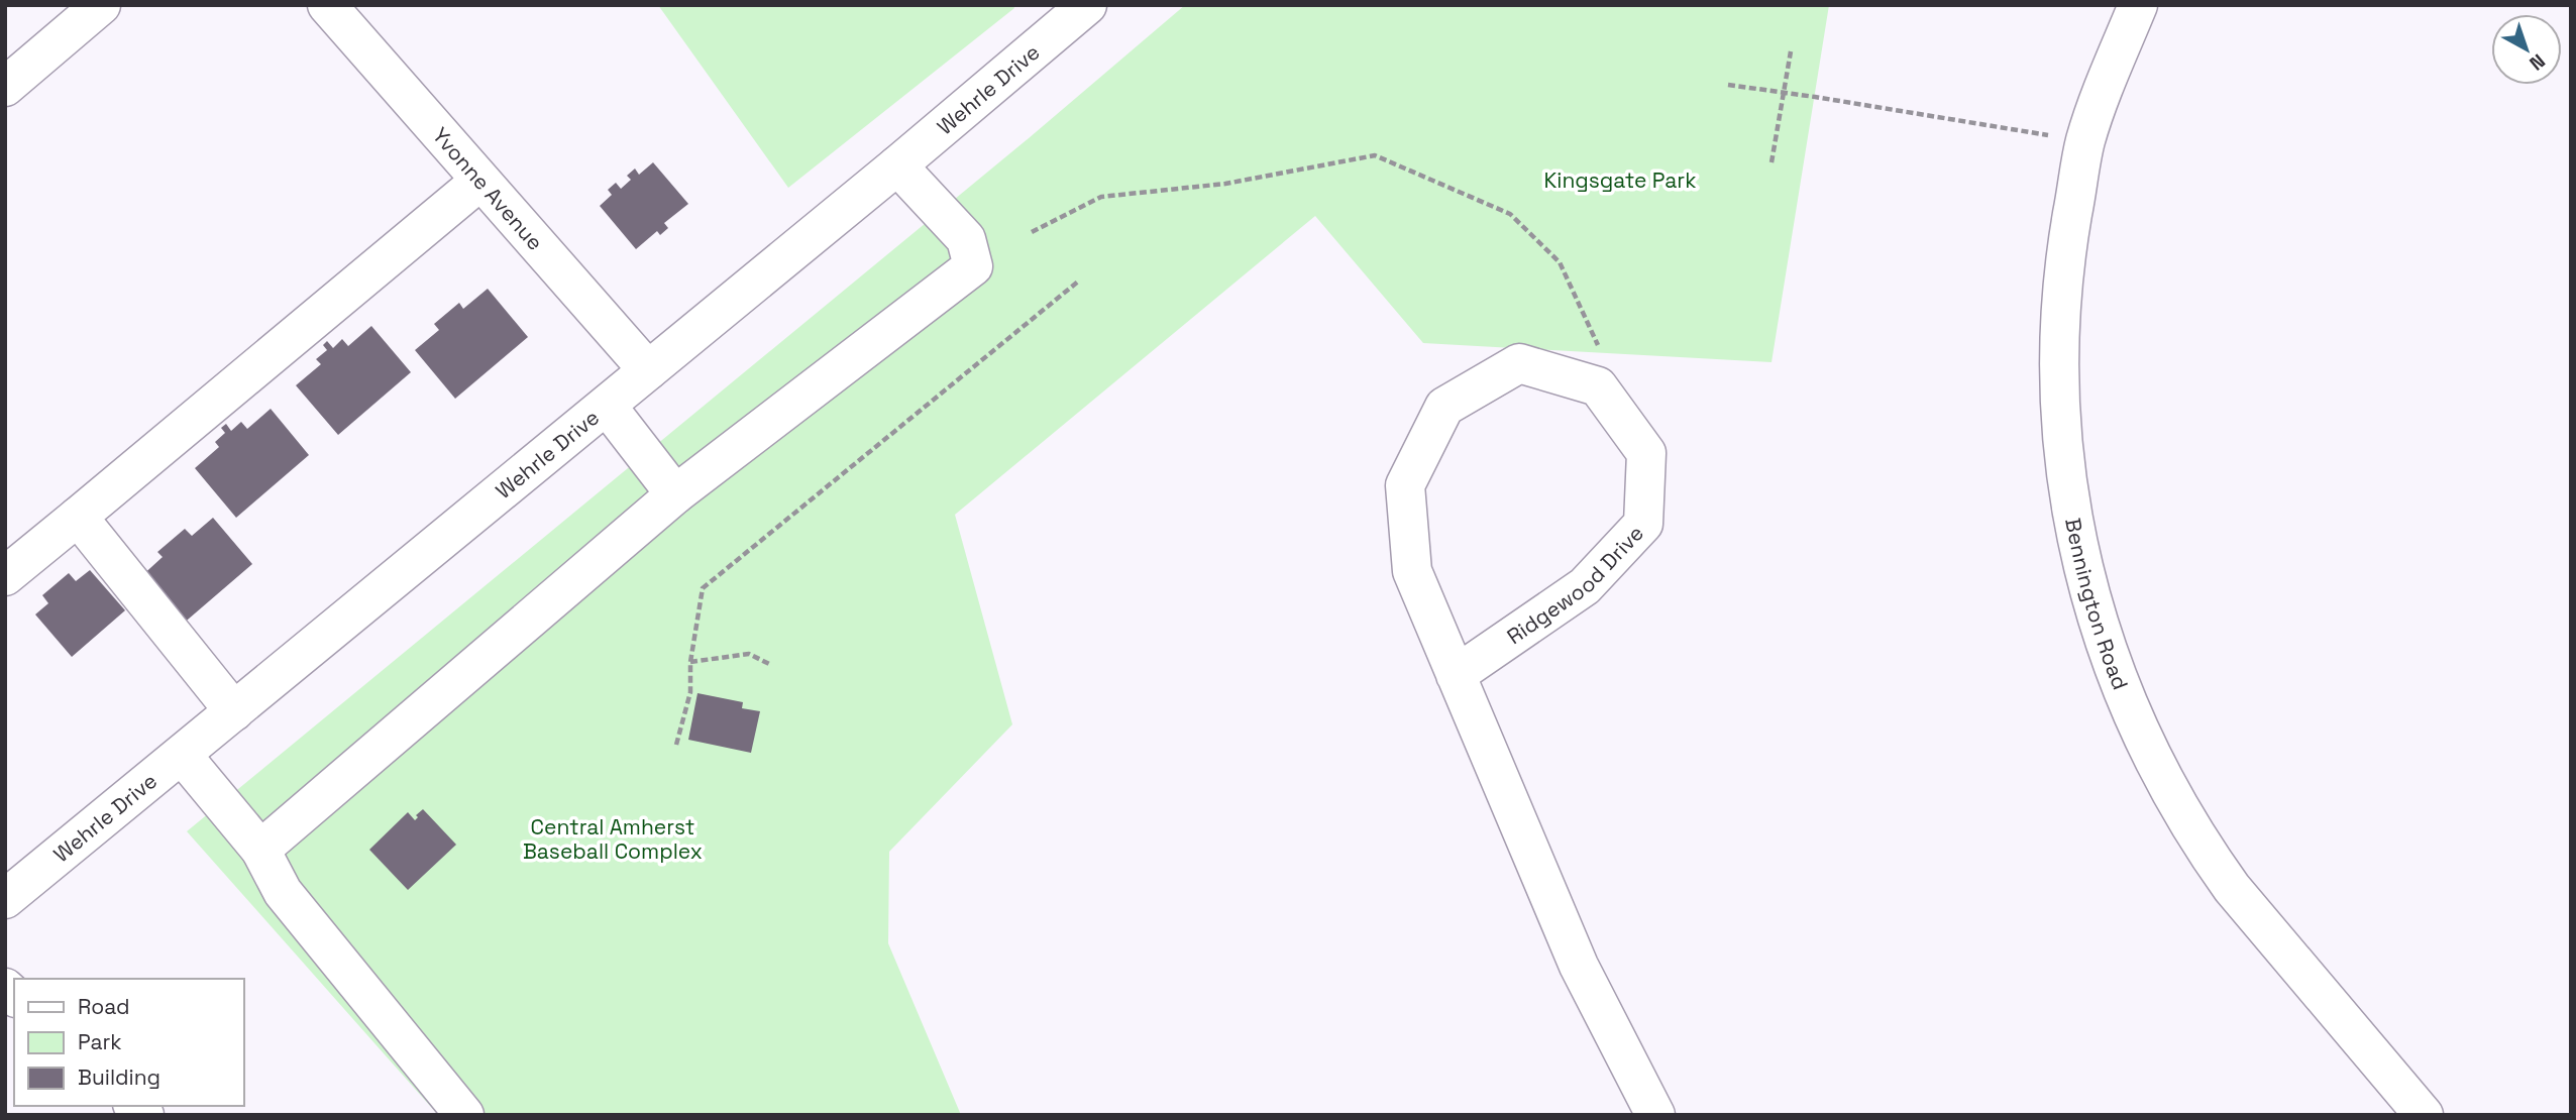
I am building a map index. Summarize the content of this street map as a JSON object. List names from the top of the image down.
{
  "streets": {
    "main road": [
      "Wehrle Drive",
      "Yvonne Avenue",
      "Ridgewood Drive",
      "Bennington Road"
    ]
  },
  "crossings": [
    ["Wehrle Drive", "Yvonne Avenue"]
  ],
  "parks": ["Kingsgate Park", "Central Amherst Baseball Complex"],
  "legend": ["Road", "Park", "Building"],
  "north": "bottom right"
}
